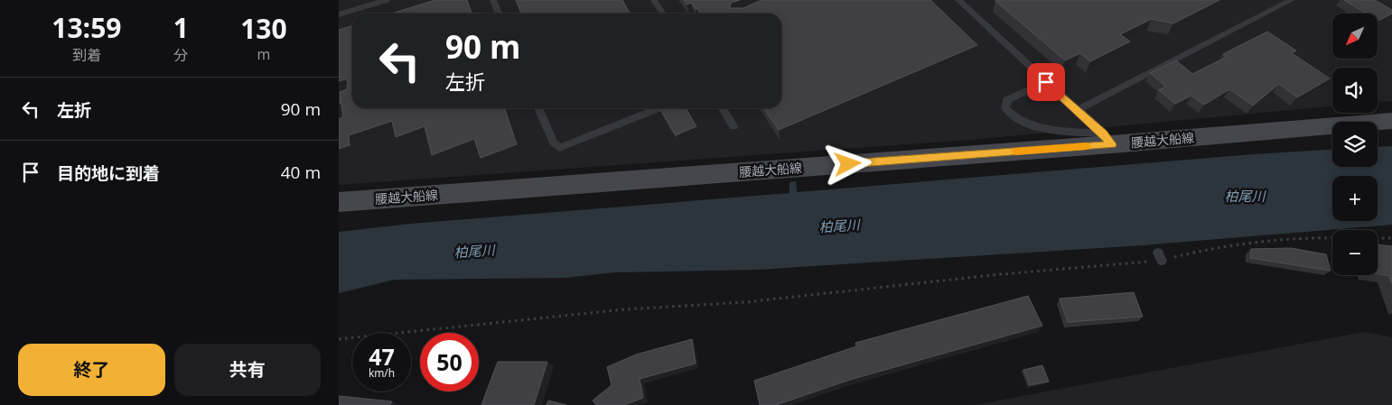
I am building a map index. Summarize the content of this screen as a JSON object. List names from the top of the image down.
{
  "streets": {
    "main road": ["腰越大船線"]
  },
  "water": ["柏尾川"],
  "north": "bottom left",
  "page": {
    "eta": [
      "13:59",
      "到着",
      "1",
      "分",
      "130",
      "m"
    ],
    "map_buttons": ["+", "−"],
    "turn": ["90 m", "左折"],
    "list": [
      {
        "name": "左折",
        "value": "90 m"
      },
      {
        "name": "目的地に到着",
        "value": "40 m"
      }
    ],
    "speed": "47 km/h",
    "limit": "50",
    "buttons": ["終了", "共有"]
  }
}
